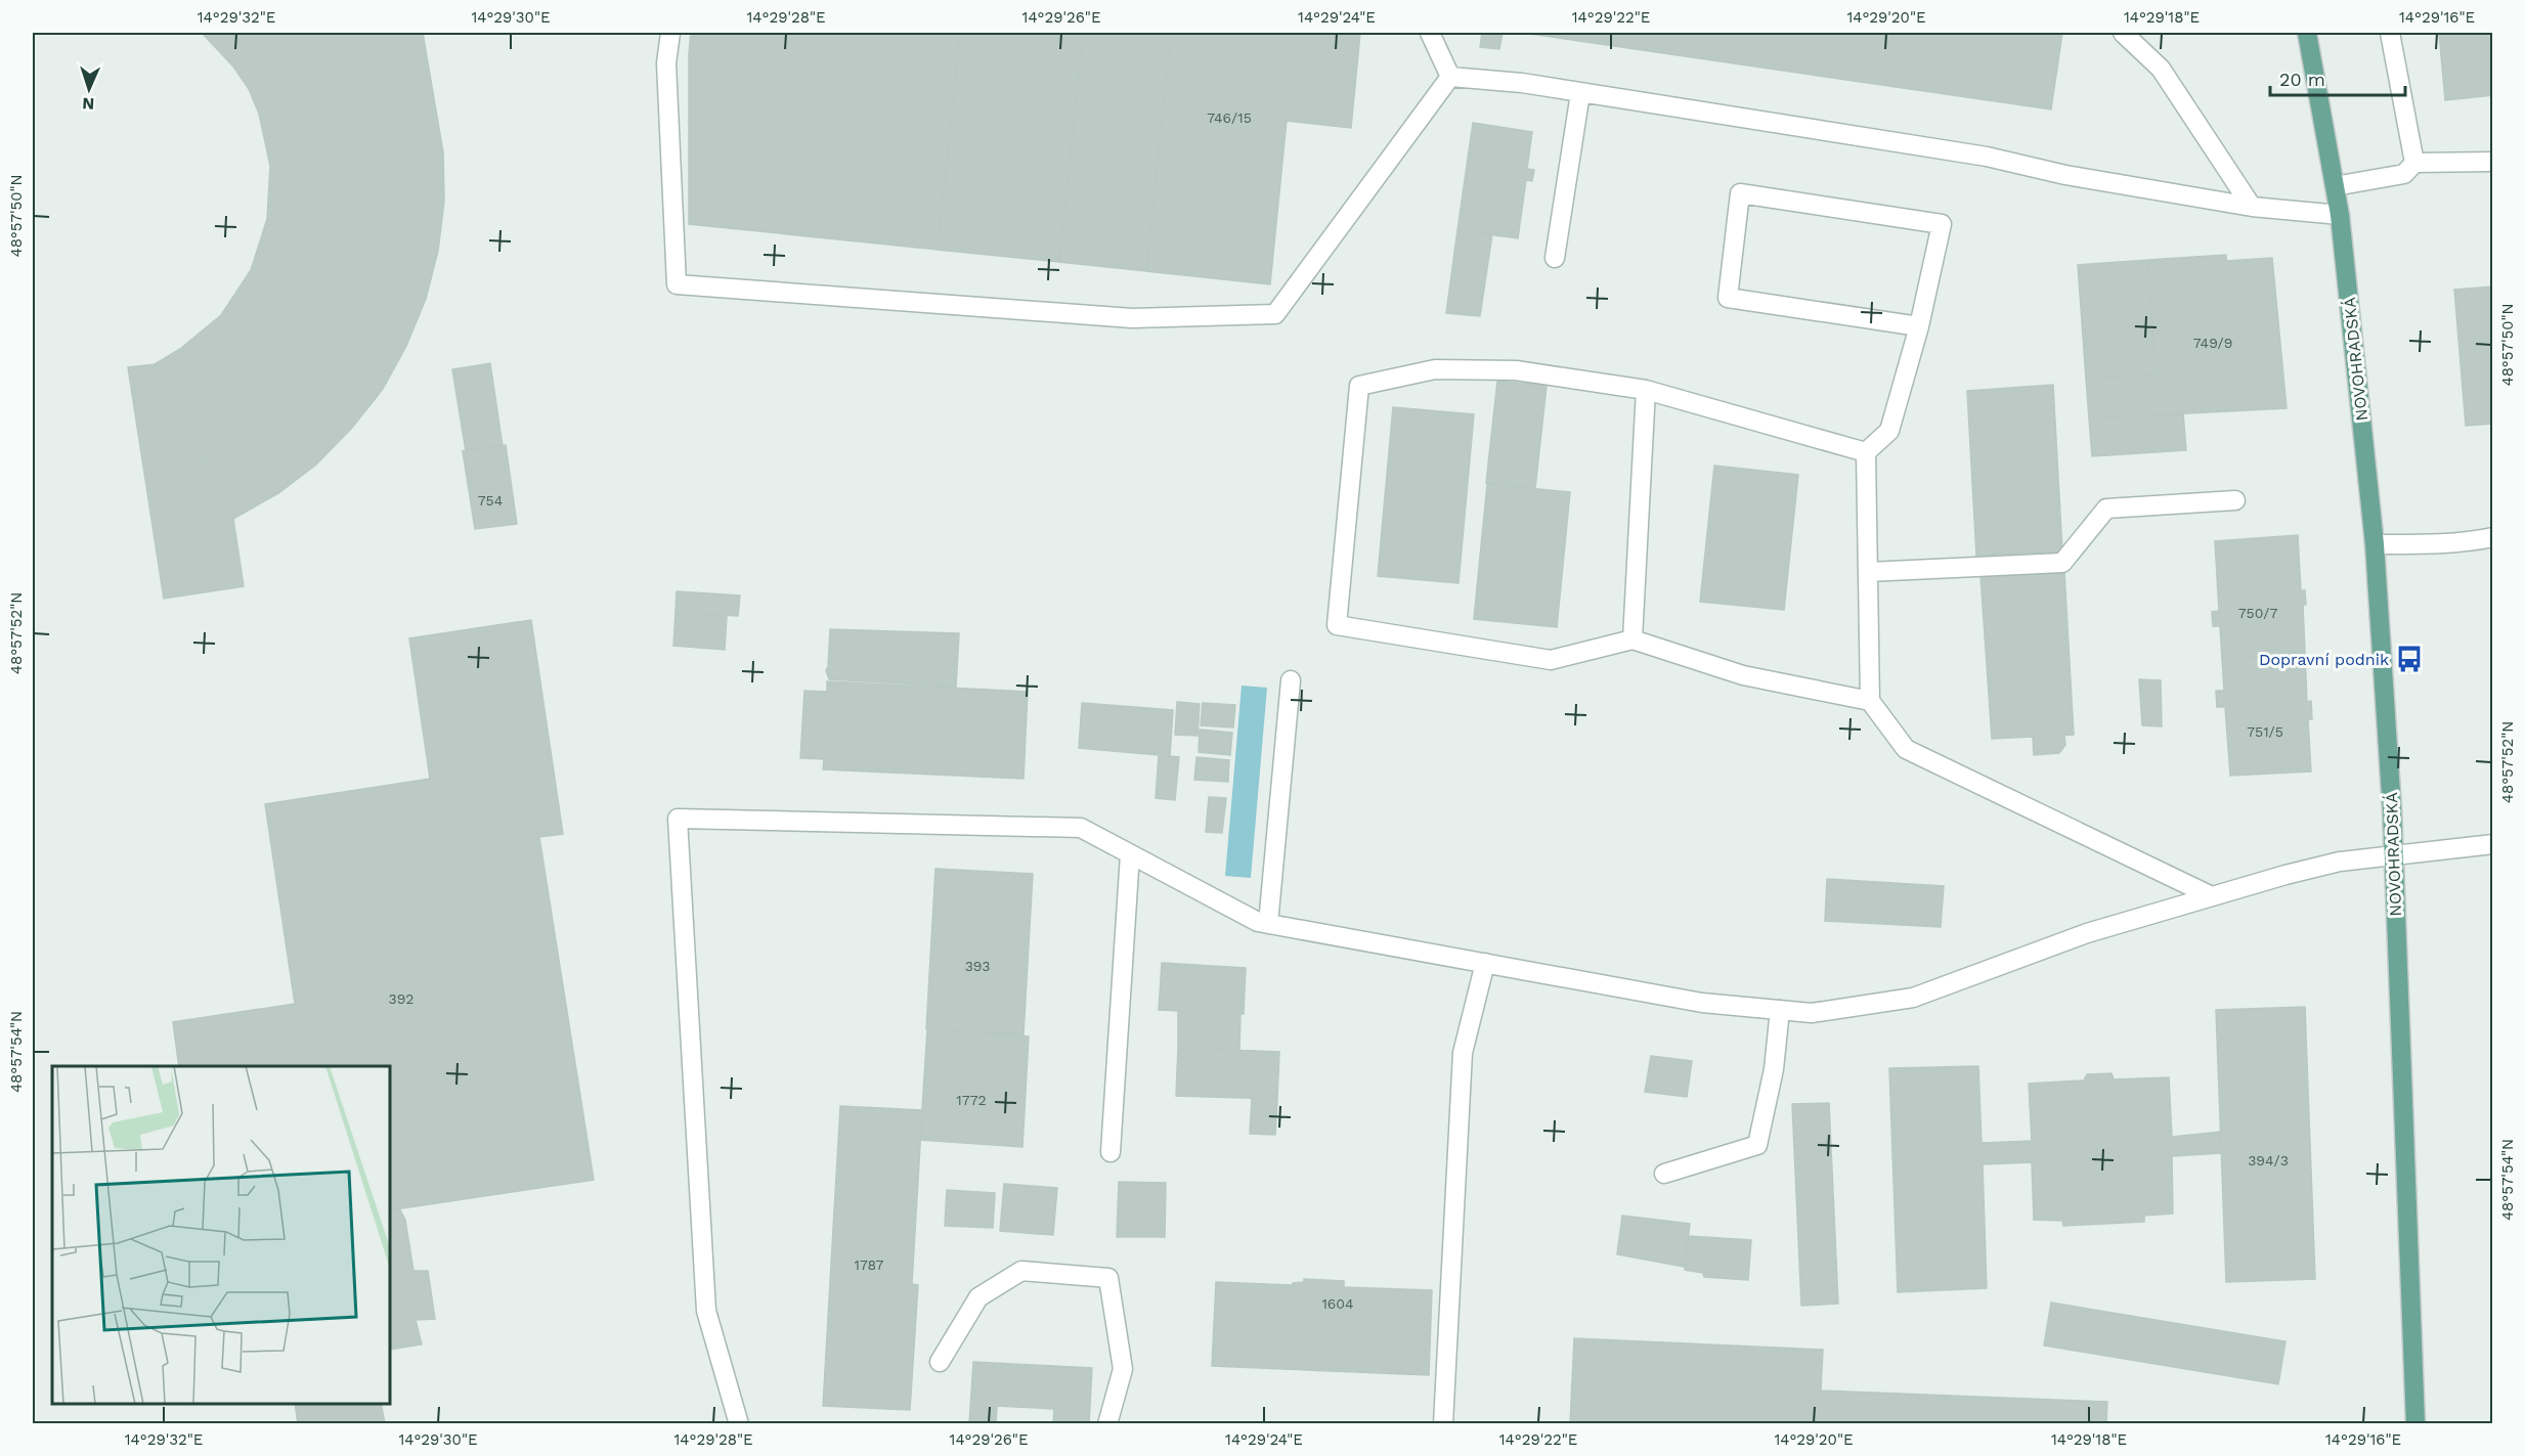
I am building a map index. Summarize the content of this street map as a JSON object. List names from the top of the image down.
{
  "streets": {
    "main road": ["NOVOHRADSKÁ"]
  },
  "places": {
    "bus stop": ["Dopravní podnik"]
  },
  "house_numbers": [
    "746/15",
    "749/9",
    "754",
    "750/7",
    "751/5",
    "393",
    "392",
    "1772",
    "394/3",
    "1787",
    "1604"
  ],
  "scale_bar": "20 m",
  "north": "bottom",
  "coordinates": [
    "14°29'32\"E",
    "14°29'30\"E",
    "14°29'28\"E",
    "14°29'26\"E",
    "14°29'24\"E",
    "14°29'22\"E",
    "14°29'20\"E",
    "14°29'18\"E",
    "14°29'16\"E",
    "48°57'50\"N",
    "48°57'52\"N",
    "48°57'54\"N"
  ]
}
